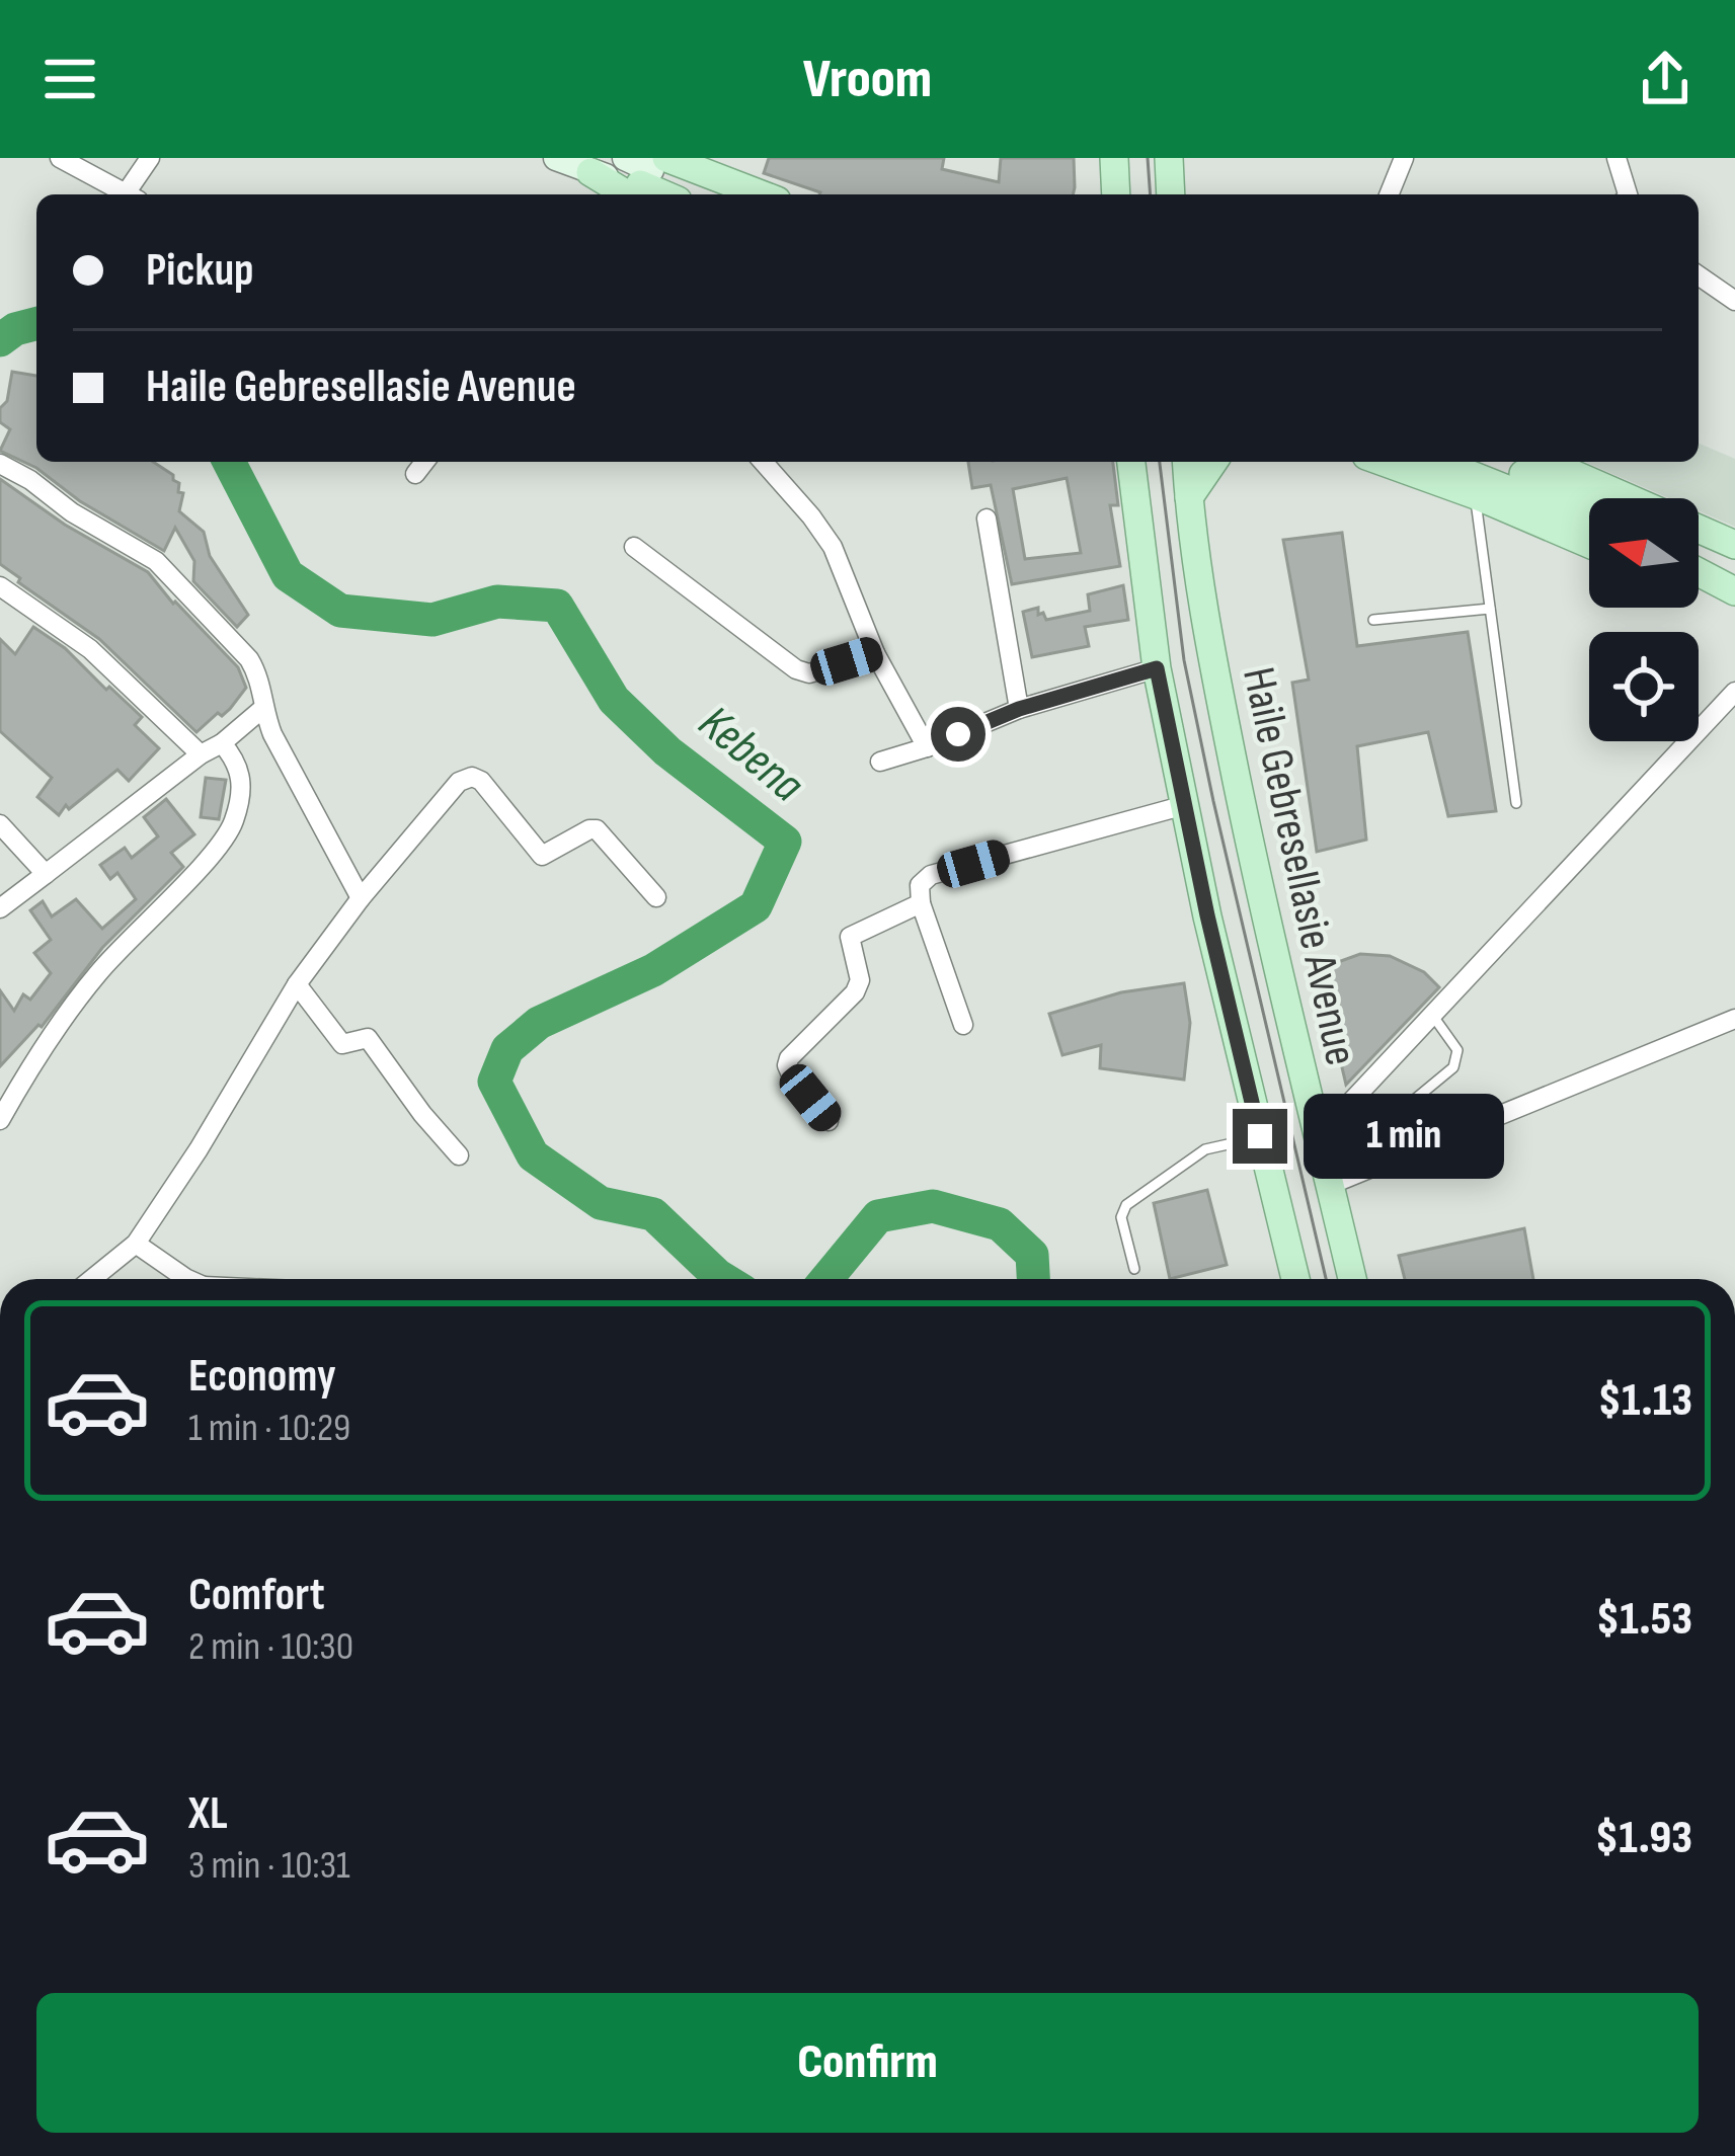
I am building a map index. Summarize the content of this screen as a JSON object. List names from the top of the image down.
{
  "streets": {
    "main road": ["Haile Gebresellasie Avenue"]
  },
  "water": ["Kebena"],
  "north": "left",
  "page": {
    "header": "Vroom",
    "banner": ["Pickup", "Haile Gebresellasie Avenue"],
    "bubble": "1 min",
    "list": [
      {
        "name": "Economy",
        "note": "1 min · 10:29",
        "value": "$1.13"
      },
      {
        "name": "Comfort",
        "note": "2 min · 10:30",
        "value": "$1.53"
      },
      {
        "name": "XL",
        "note": "3 min · 10:31",
        "value": "$1.93"
      }
    ],
    "buttons": "Confirm"
  }
}
